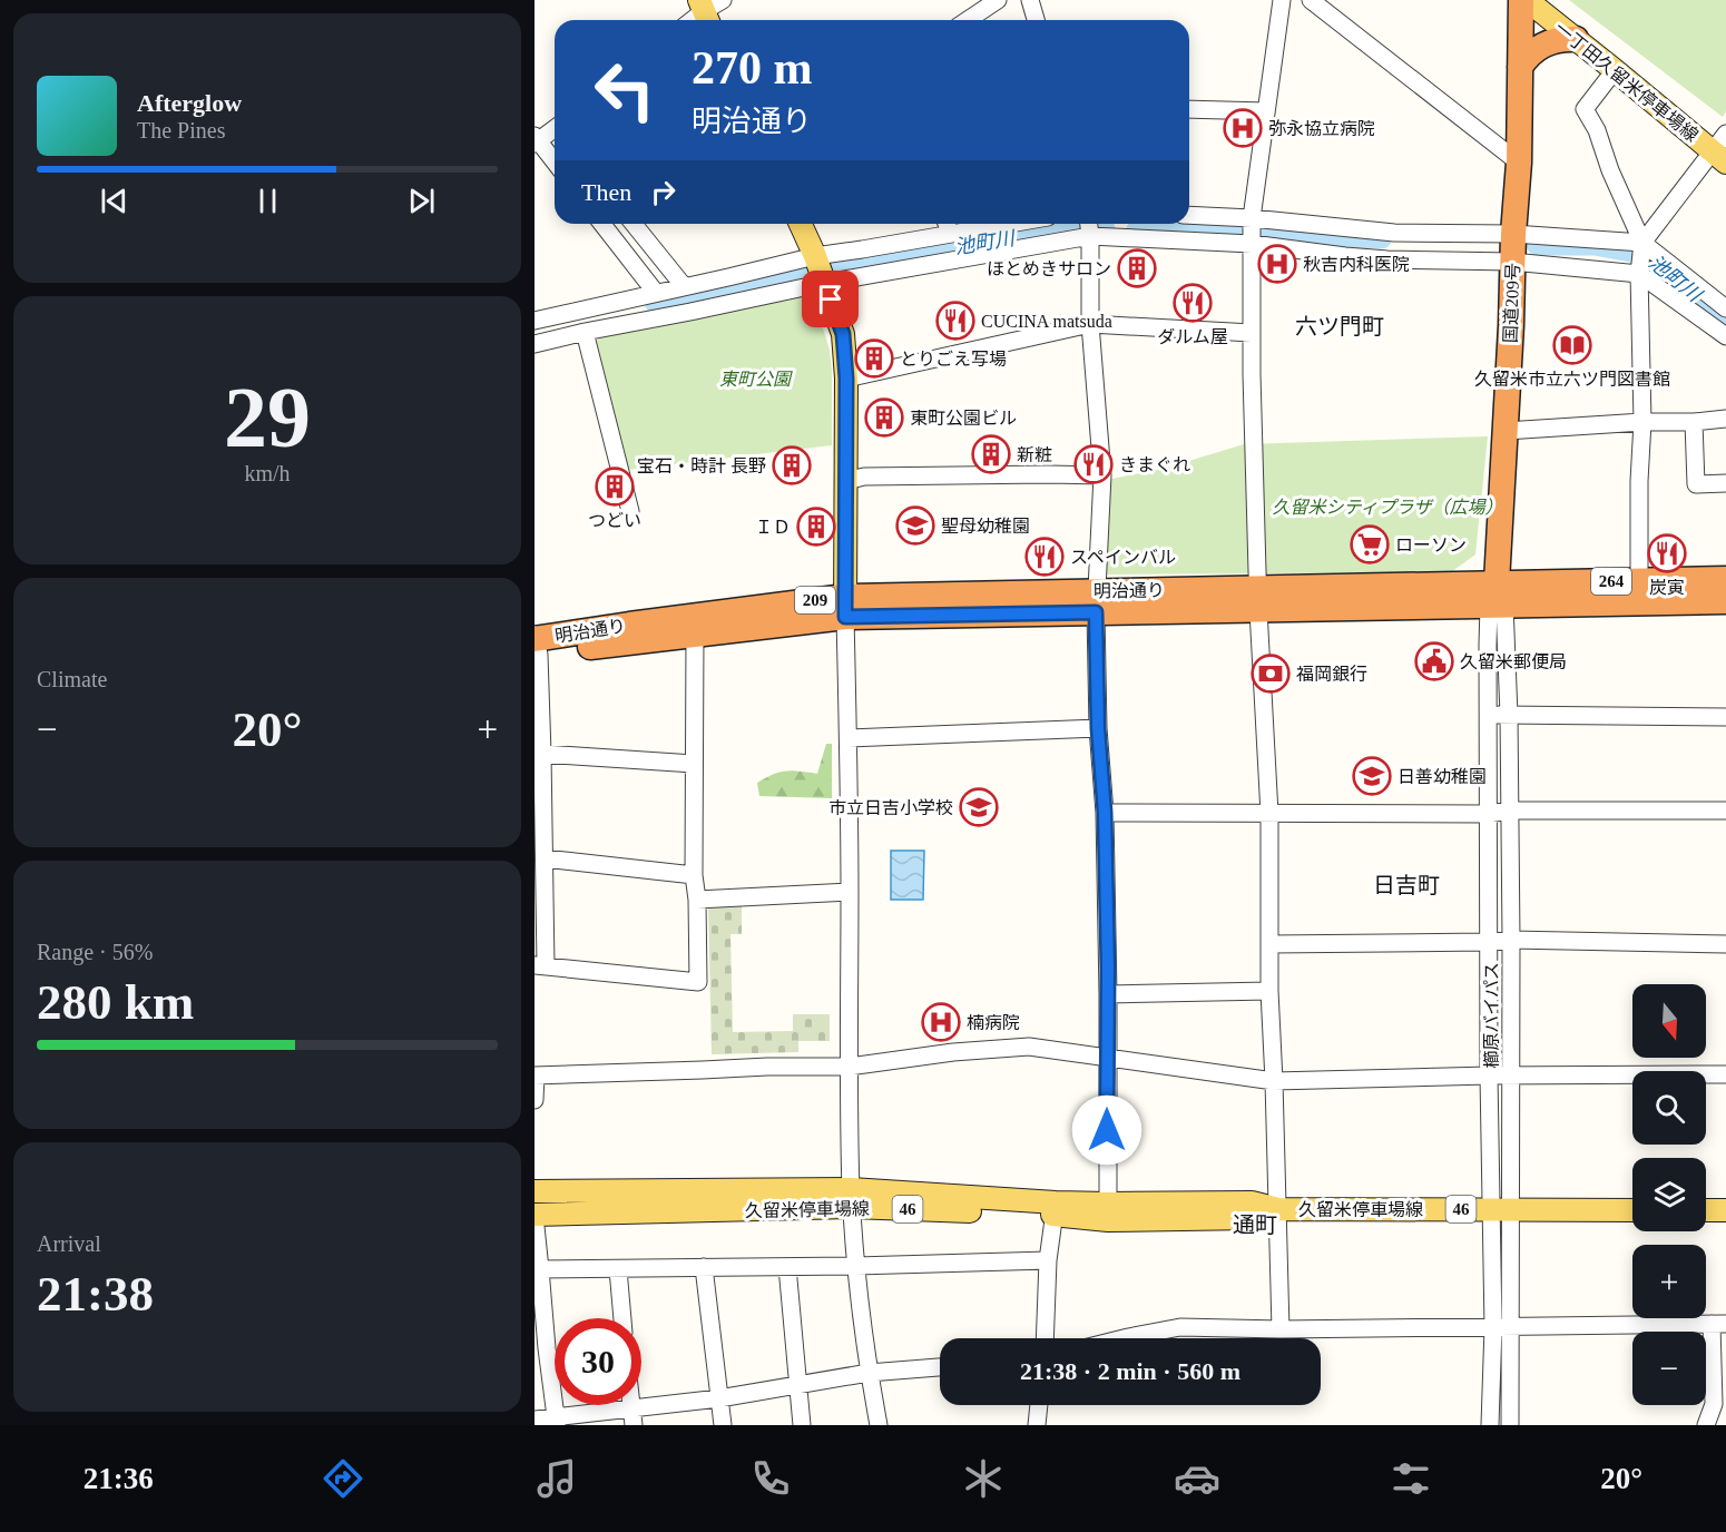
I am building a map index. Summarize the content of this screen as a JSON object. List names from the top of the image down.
{
  "streets": {
    "highway": [
      "国道209号",
      "264",
      "明治通り",
      "209"
    ],
    "main road": ["一丁田久留米停車場線", "久留米停車場線", "46"],
    "street": ["櫛原バイパス"]
  },
  "crossings": [
    ["国道209号", "明治通り"],
    ["国道209号", "櫛原バイパス"],
    ["明治通り", "櫛原バイパス"],
    ["櫛原バイパス", "久留米停車場線"]
  ],
  "districts": ["六ツ門町", "日吉町", "通町"],
  "water": ["池町川"],
  "parks": ["東町公園", "久留米シティプラザ（広場）"],
  "places": {
    "hospital": ["弥永協立病院", "秋吉内科医院", "楠病院"],
    "building": [
      "ほとめきサロン",
      "とりごえ写場",
      "東町公園ビル",
      "新粧",
      "宝石・時計 長野",
      "つどい",
      "ＩＤ"
    ],
    "restaurant": [
      "ダルム屋",
      "CUCINA matsuda",
      "きまぐれ",
      "炭寅",
      "スペインバル"
    ],
    "library": ["久留米市立六ツ門図書館"],
    "school or university": ["聖母幼稚園", "日善幼稚園", "市立日吉小学校"],
    "supermarket": ["ローソン"],
    "public building": ["久留米郵便局"],
    "bank": ["福岡銀行"]
  },
  "north": "bottom",
  "page": {
    "turn": ["270 m", "明治通り"],
    "song": ["Afterglow", "The Pines"],
    "then": "Then",
    "tile": [
      ["29", "km/h"],
      "Climate",
      ["Range · 56%", "280 km"],
      ["Arrival", "21:38"]
    ],
    "heat": ["−", "20°", "+"],
    "map_buttons": ["+", "−"],
    "limit": "30",
    "trip": "21:38 · 2 min · 560 m",
    "tabs": ["21:36", "20°"]
  }
}
